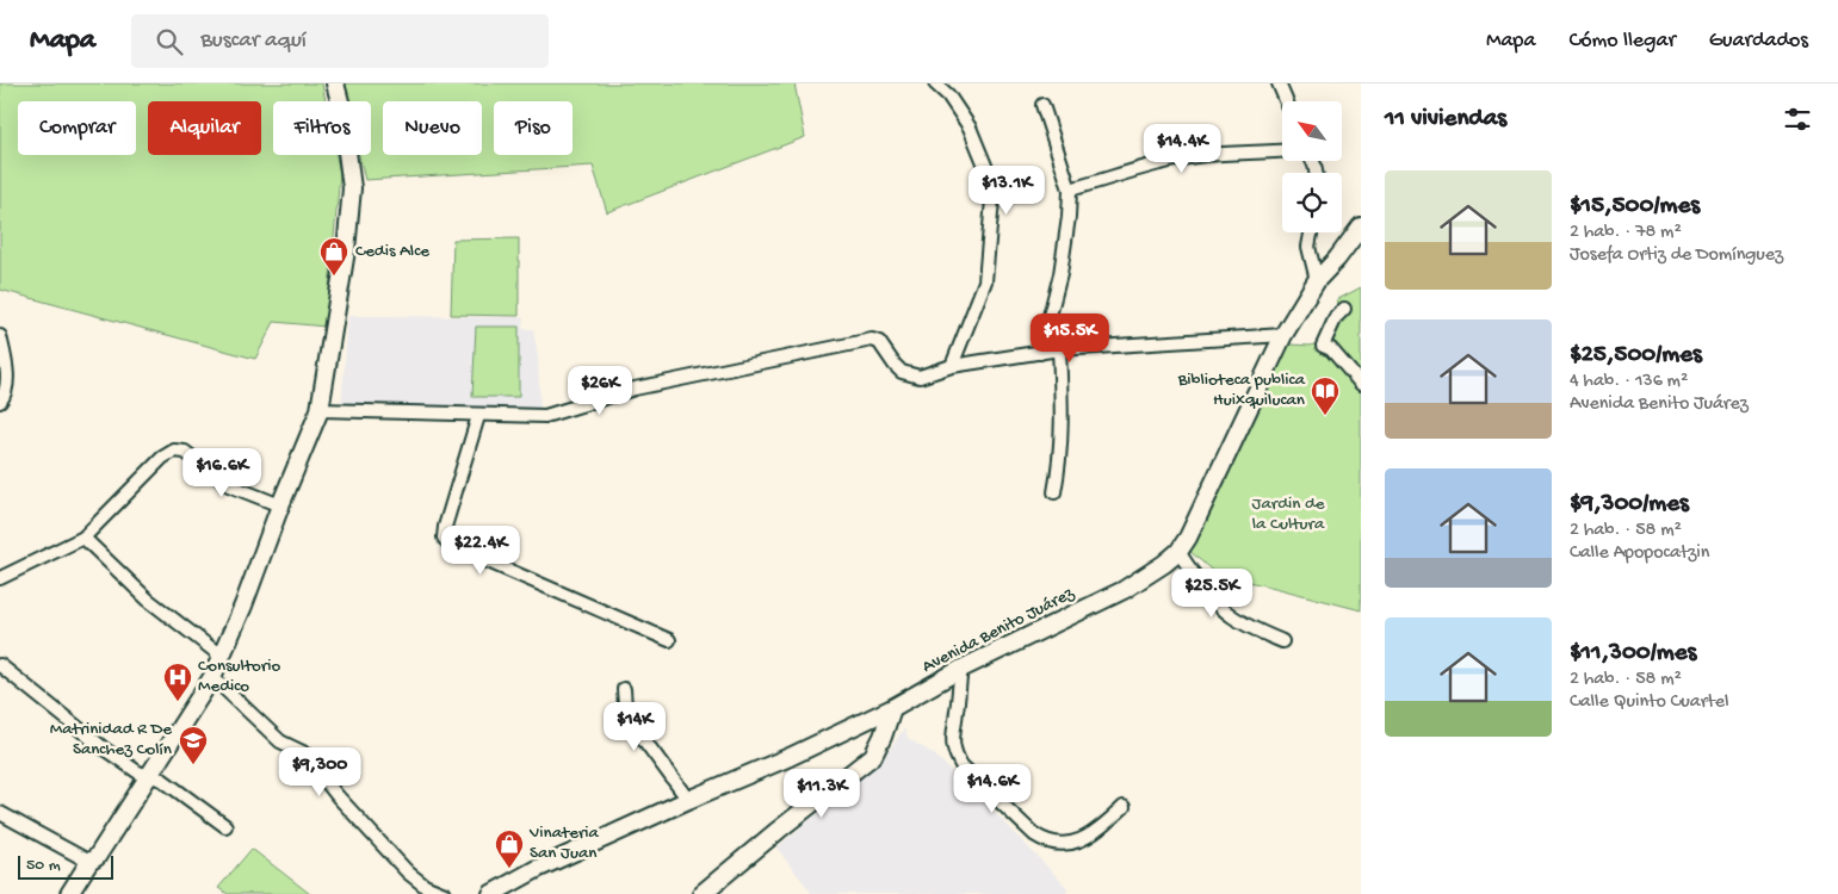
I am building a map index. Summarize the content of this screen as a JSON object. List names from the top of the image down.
{
  "streets": {
    "main road": ["Avenida Benito Juárez"]
  },
  "parks": ["Jardin de la Cultura"],
  "places": {
    "shop": ["Cedis Alce", "Vinateria San Juan"],
    "library": ["Biblioteca publica Huixquilucan"],
    "hospital": ["Consultorio Medico"],
    "school or university": ["Matrinidad R De Sanchez Colín"]
  },
  "scale_bar": "50 m",
  "north": "top left",
  "page": {
    "header": "Mapa",
    "search": "Buscar aquí",
    "nav": ["Mapa", "Cómo llegar", "Guardados"],
    "heading": "11 viviendas",
    "chip": [
      "Comprar",
      "Alquilar",
      "Filtros",
      "Nuevo",
      "Piso"
    ],
    "price": [
      "$14.4K",
      "$13.1K",
      "$15.5K",
      "$26K",
      "$16.6K",
      "$22.4K",
      "$25.5K",
      "$14K",
      "$9,300",
      "$14.6K",
      "$11.3K"
    ],
    "list": [
      {
        "name": "$15,500/mes",
        "note": "2 hab. · 78 m² · Josefa Ortiz de Domínguez"
      },
      {
        "name": "$25,500/mes",
        "note": "4 hab. · 136 m² · Avenida Benito Juárez"
      },
      {
        "name": "$9,300/mes",
        "note": "2 hab. · 58 m² · Calle Apopocatzin"
      },
      {
        "name": "$11,300/mes",
        "note": "2 hab. · 58 m² · Calle Quinto Cuartel"
      }
    ],
    "scale": "50 m"
  }
}
